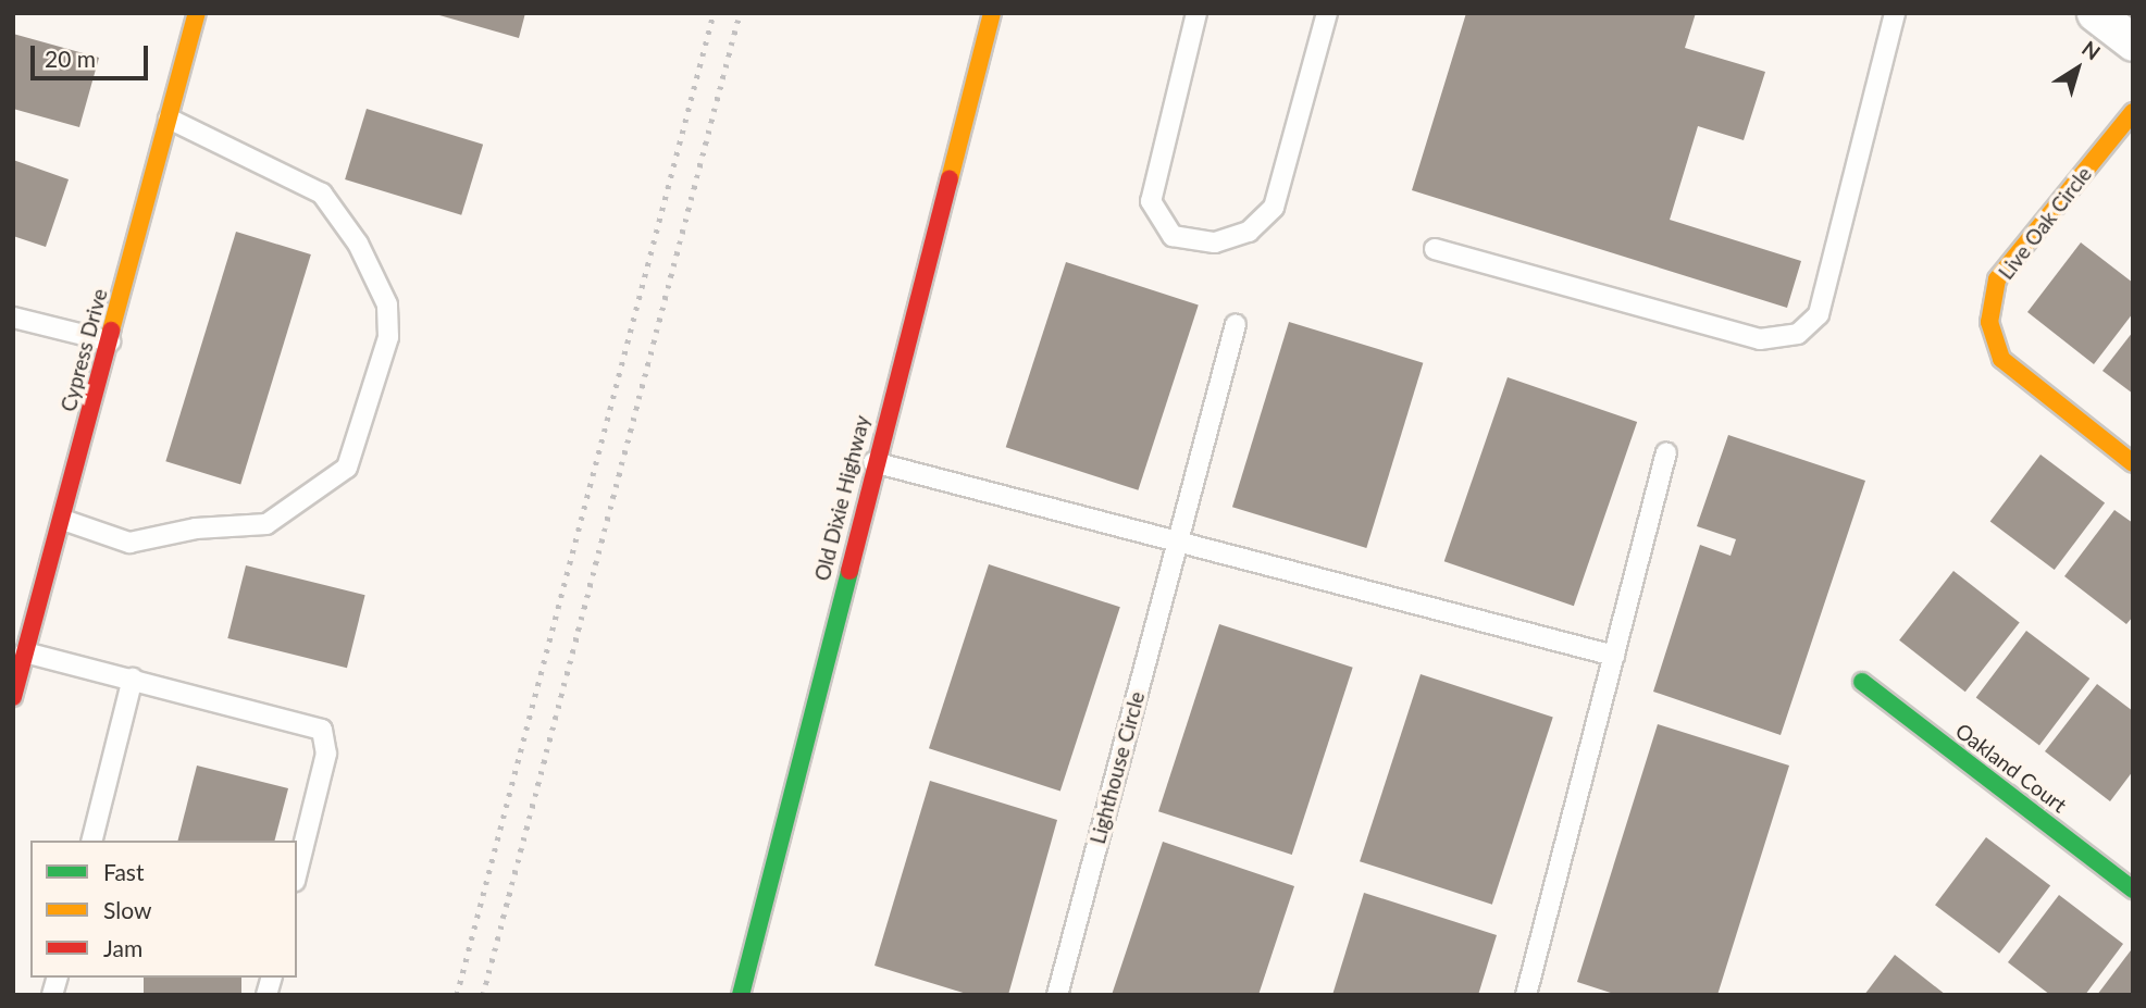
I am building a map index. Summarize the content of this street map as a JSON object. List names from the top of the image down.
{
  "streets": {
    "street": [
      "Live Oak Circle",
      "Cypress Drive",
      "Old Dixie Highway",
      "Oakland Court"
    ],
    "lane": ["Lighthouse Circle"]
  },
  "legend": ["Fast", "Slow", "Jam"],
  "scale_bar": "20 m",
  "north": "top right"
}
